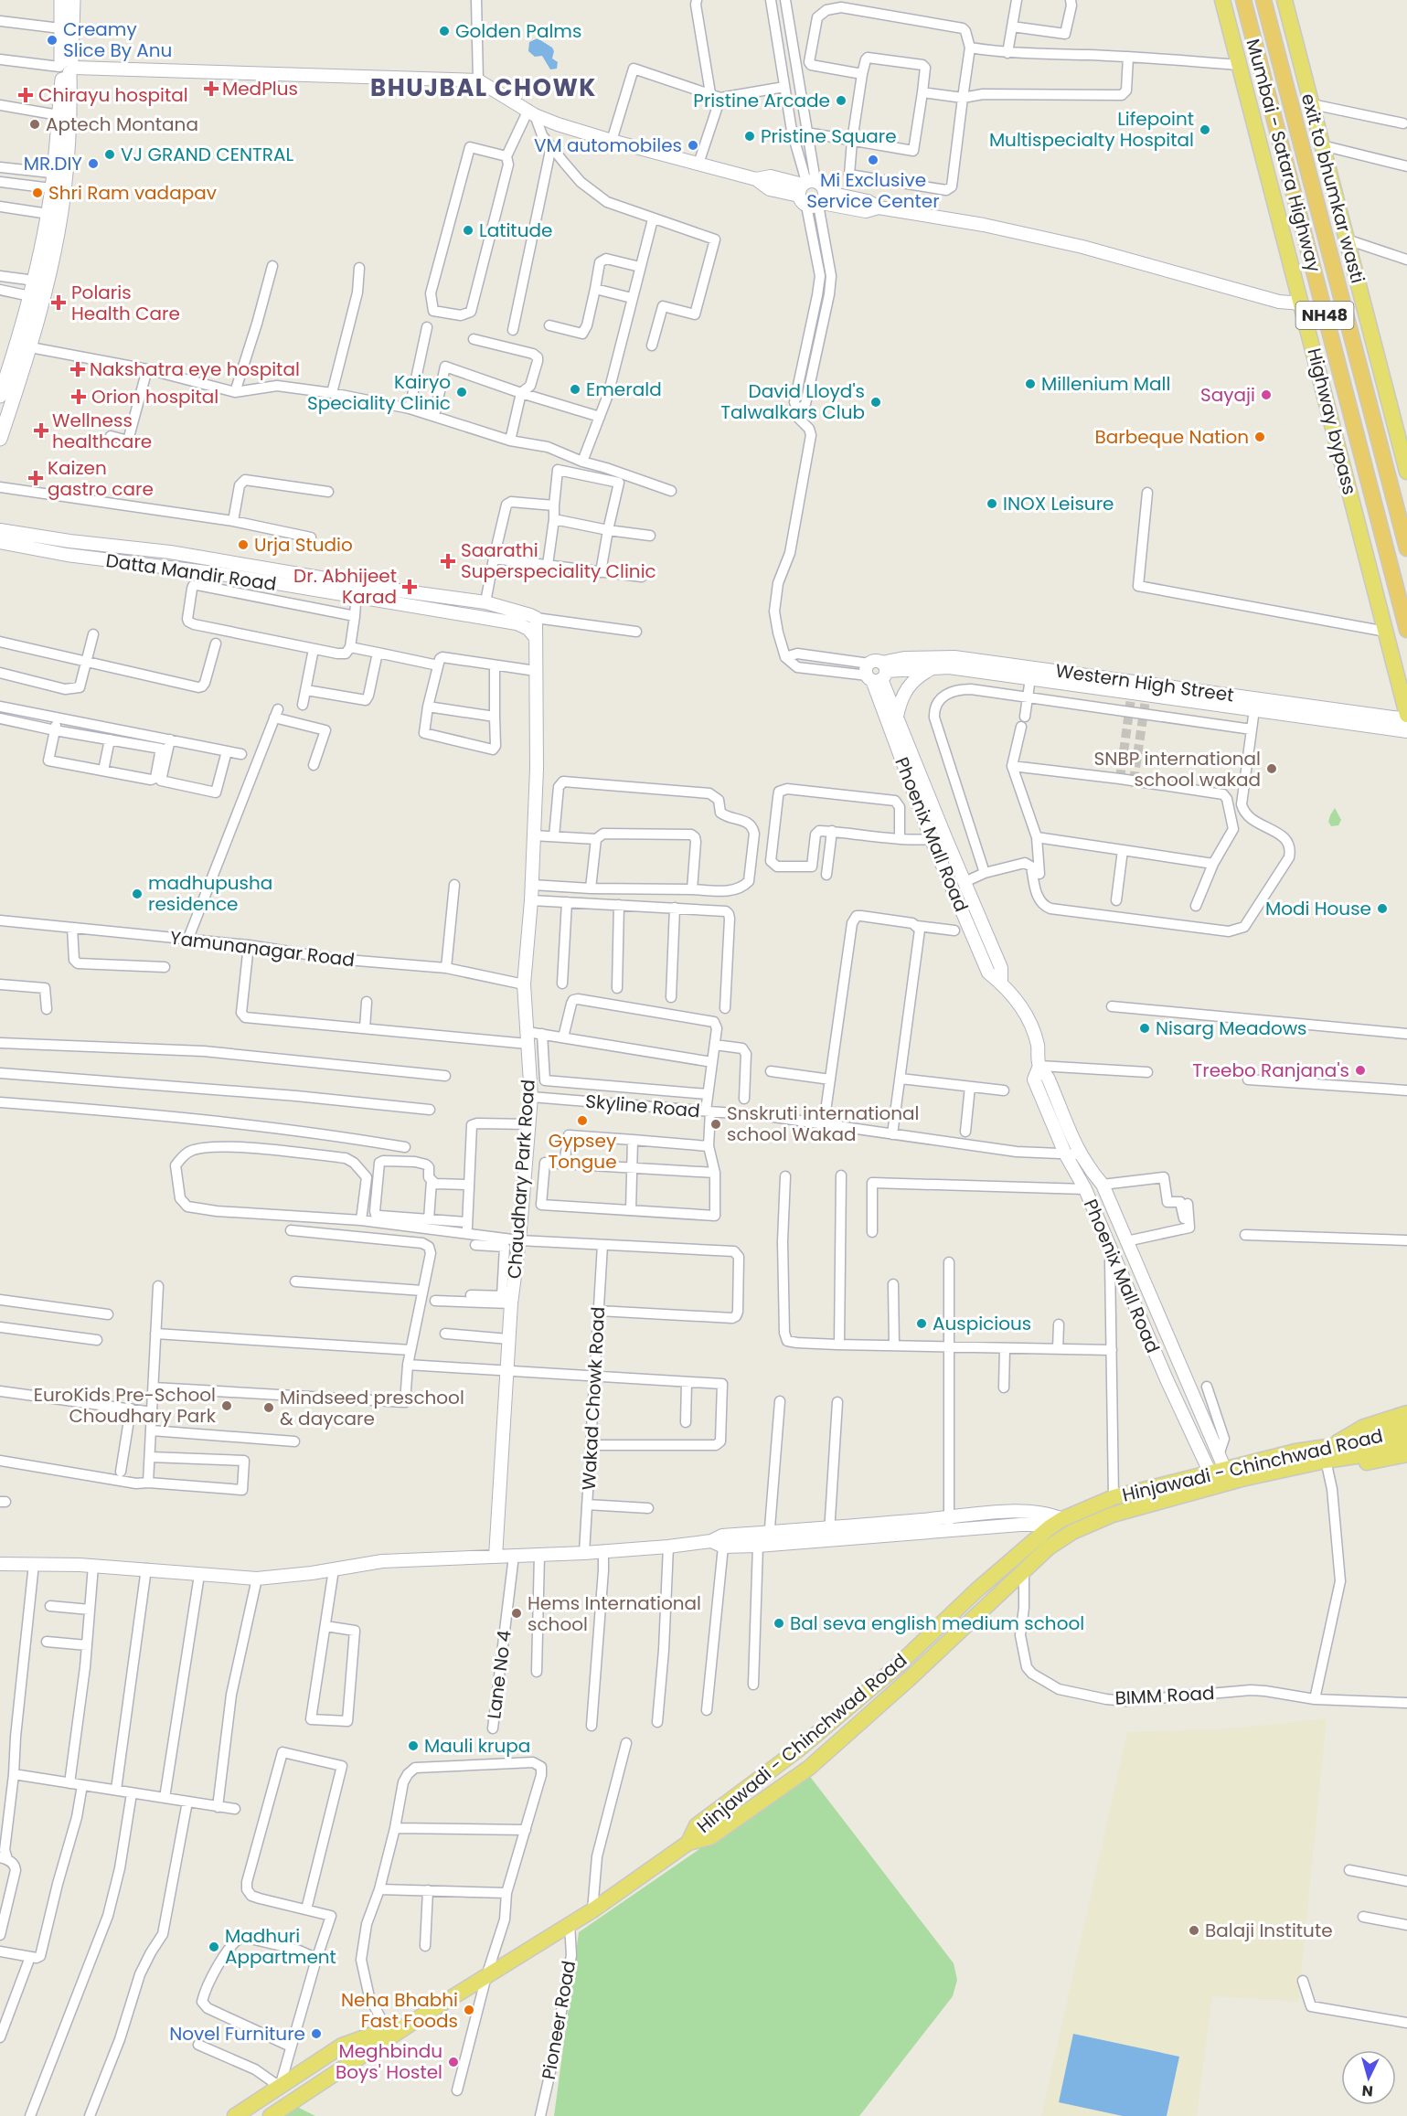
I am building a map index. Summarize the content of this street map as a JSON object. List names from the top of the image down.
{
  "streets": {
    "highway": ["Mumbai - Satara Highway", "NH48"],
    "main road": ["exit to bhumkar wasti", "Highway bypass", "Hinjawadi - Chinchwad Road"],
    "street": [
      "Datta Mandir Road",
      "Western High Street",
      "Phoenix Mall Road",
      "Yamunanagar Road",
      "Skyline Road",
      "Chaudhary Park Road",
      "Wakad Chowk Road",
      "Lane No 4",
      "BIMM Road",
      "Pioneer Road"
    ]
  },
  "crossings": [
    ["Datta Mandir Road", "Chaudhary Park Road"],
    ["Western High Street", "Phoenix Mall Road"],
    ["Phoenix Mall Road", "Skyline Road"],
    ["Phoenix Mall Road", "Hinjawadi - Chinchwad Road"],
    ["Yamunanagar Road", "Chaudhary Park Road"],
    ["Skyline Road", "Chaudhary Park Road"],
    ["Hinjawadi - Chinchwad Road", "BIMM Road"]
  ],
  "districts": ["BHUJBAL CHOWK"],
  "places": {
    "other": [
      "Golden Palms",
      "Creamy Slice By Anu",
      "Pristine Arcade",
      "Aptech Montana",
      "Lifepoint Multispecialty Hospital",
      "Pristine Square",
      "VM automobiles",
      "VJ GRAND CENTRAL",
      "Mi Exclusive Service Center",
      "MR.DIY",
      "Shri Ram vadapav",
      "Latitude",
      "Millenium Mall",
      "Emerald",
      "Kairyo Speciality Clinic",
      "Sayaji",
      "David Lloyd's Talwalkars Club",
      "Barbeque Nation",
      "INOX Leisure",
      "Urja Studio",
      "SNBP international school wakad",
      "madhupusha residence",
      "Modi House",
      "Nisarg Meadows",
      "Treebo Ranjana's",
      "Gypsey Tongue",
      "Snskruti international school Wakad",
      "Auspicious",
      "EuroKids Pre-School Choudhary Park",
      "Mindseed preschool & daycare",
      "Hems International school",
      "Bal seva english medium school",
      "Mauli krupa",
      "Balaji Institute",
      "Madhuri Appartment",
      "Neha Bhabhi Fast Foods",
      "Novel Furniture",
      "Meghbindu Boys' Hostel"
    ],
    "health": [
      "MedPlus",
      "Chirayu hospital",
      "Polaris Health Care",
      "Nakshatra eye hospital",
      "Orion hospital",
      "Wellness healthcare",
      "Kaizen gastro care",
      "Saarathi Superspeciality Clinic",
      "Dr. Abhijeet Karad"
    ]
  },
  "north": "bottom"
}
